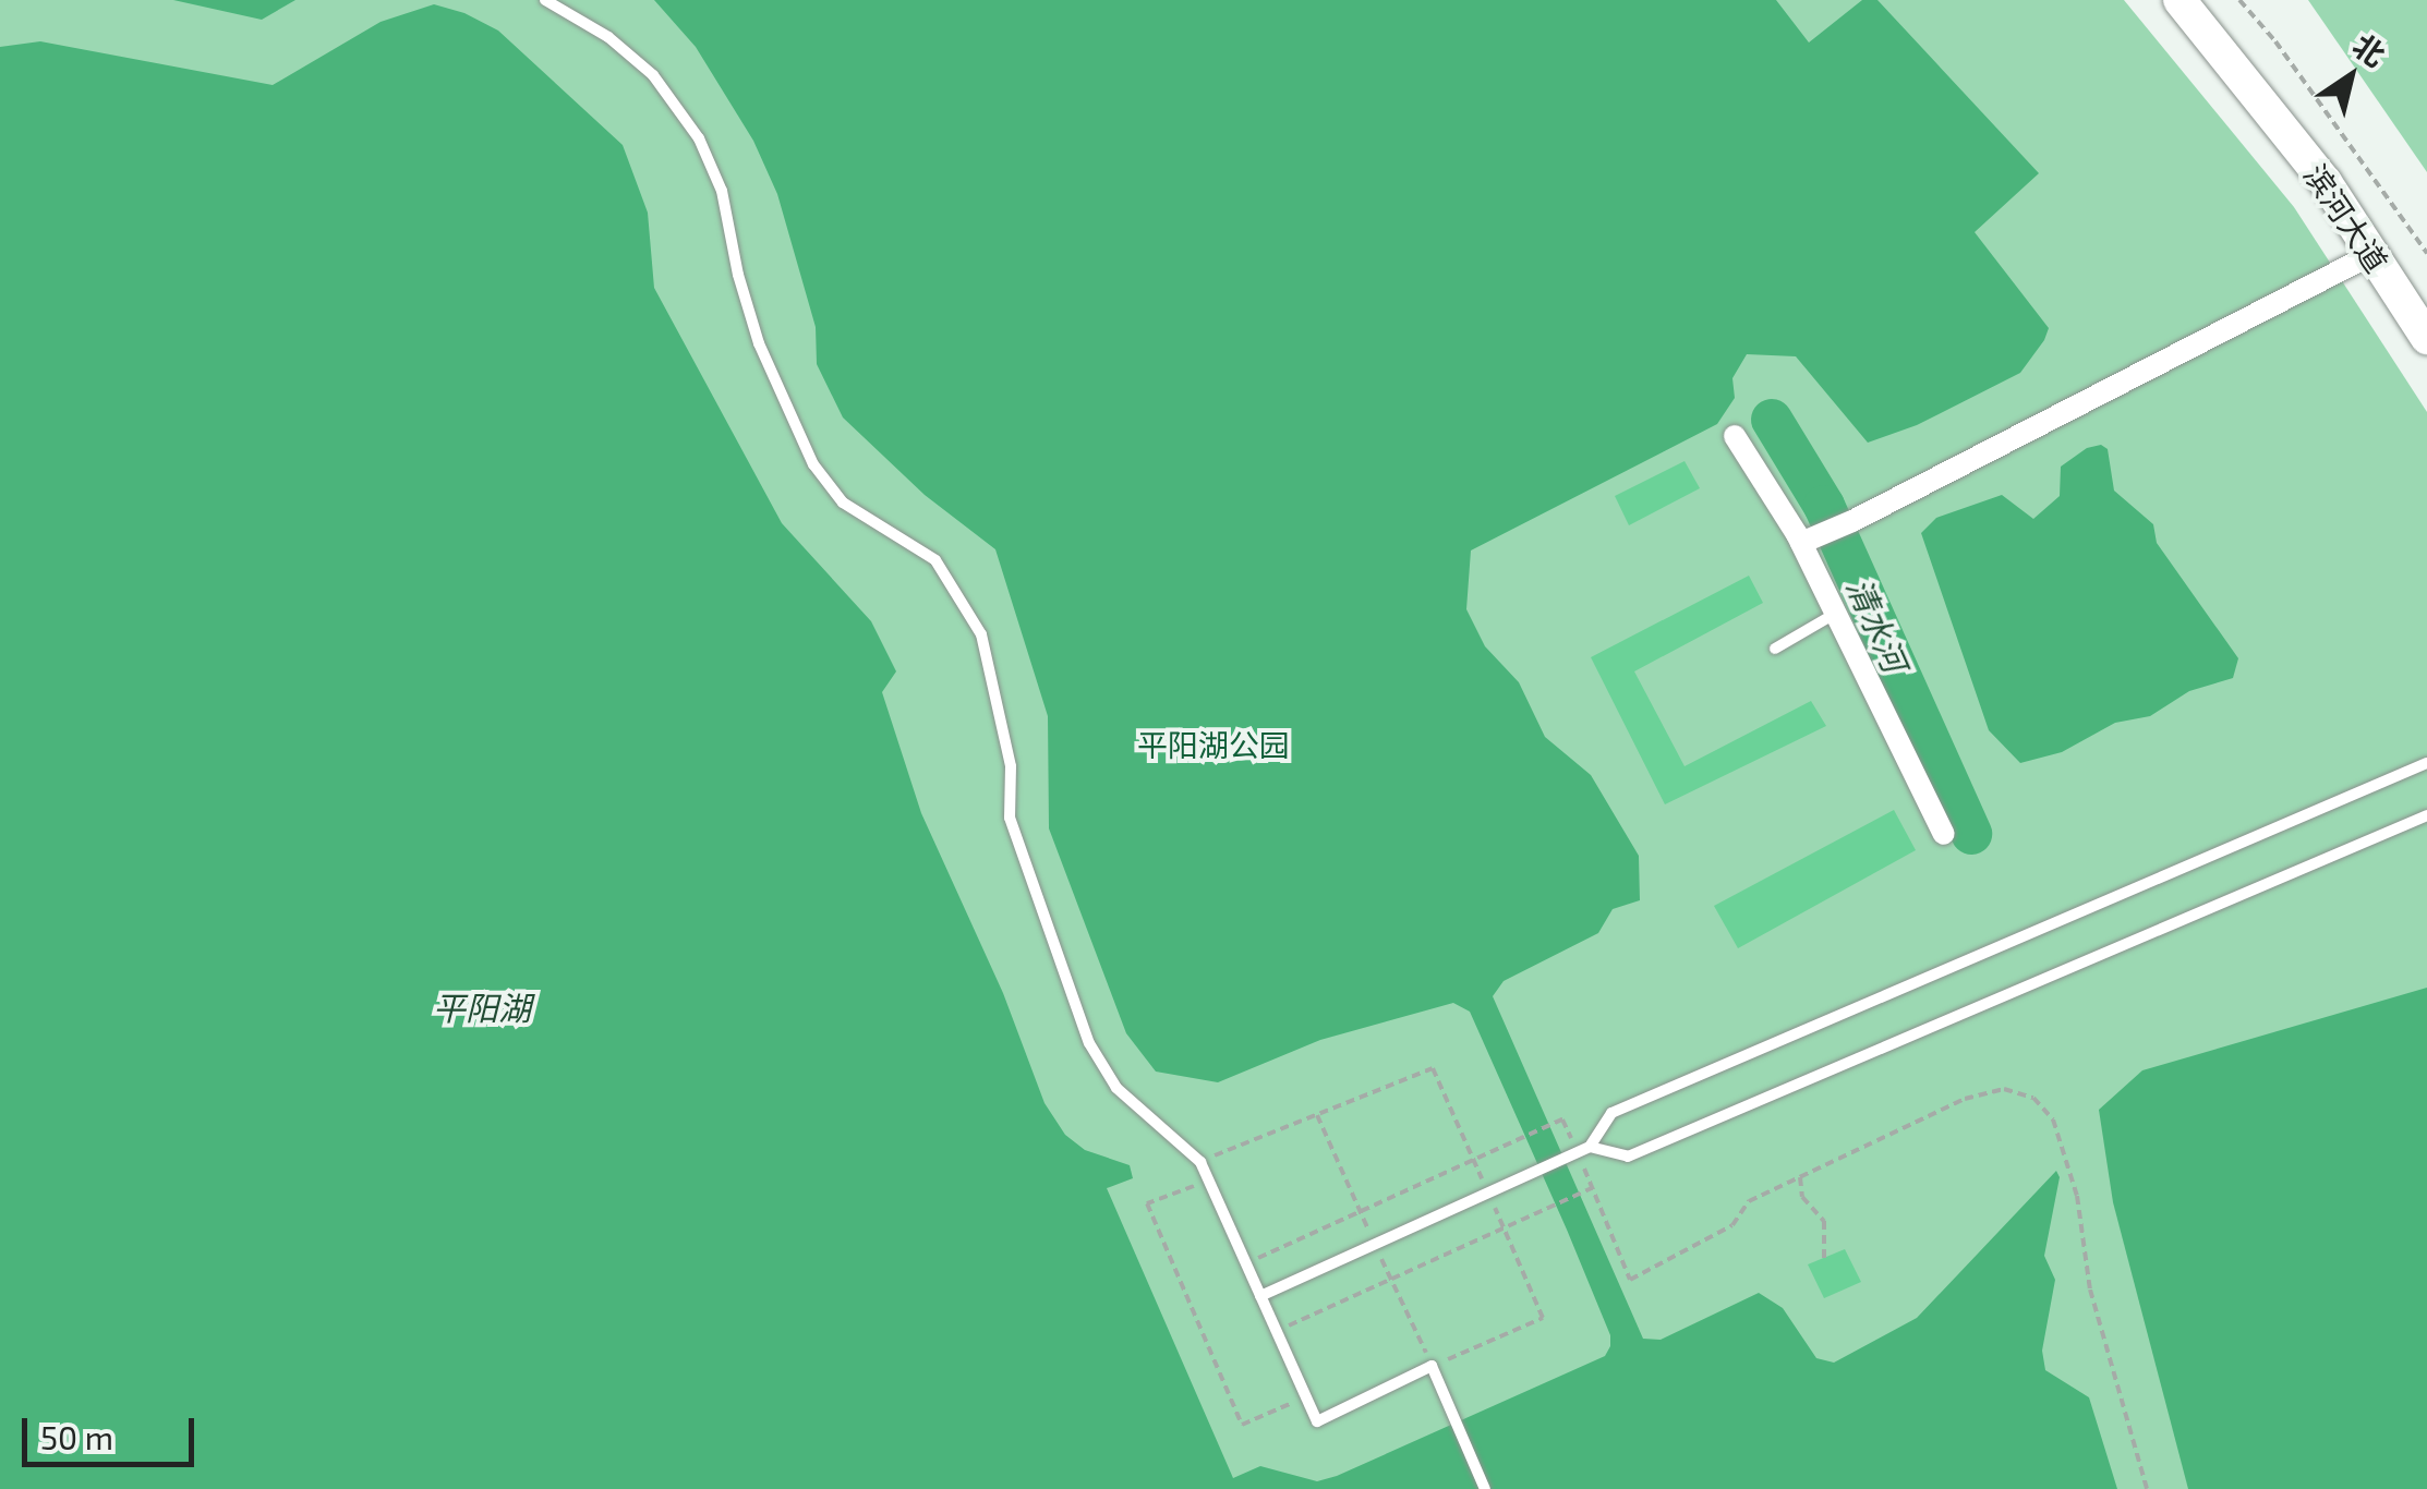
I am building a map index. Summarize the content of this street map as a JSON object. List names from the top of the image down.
{
  "streets": {
    "main road": ["滨河大道"]
  },
  "water": ["清水河", "平阳湖"],
  "parks": ["平阳湖公园"],
  "scale_bar": "50 m",
  "north": "top right"
}
